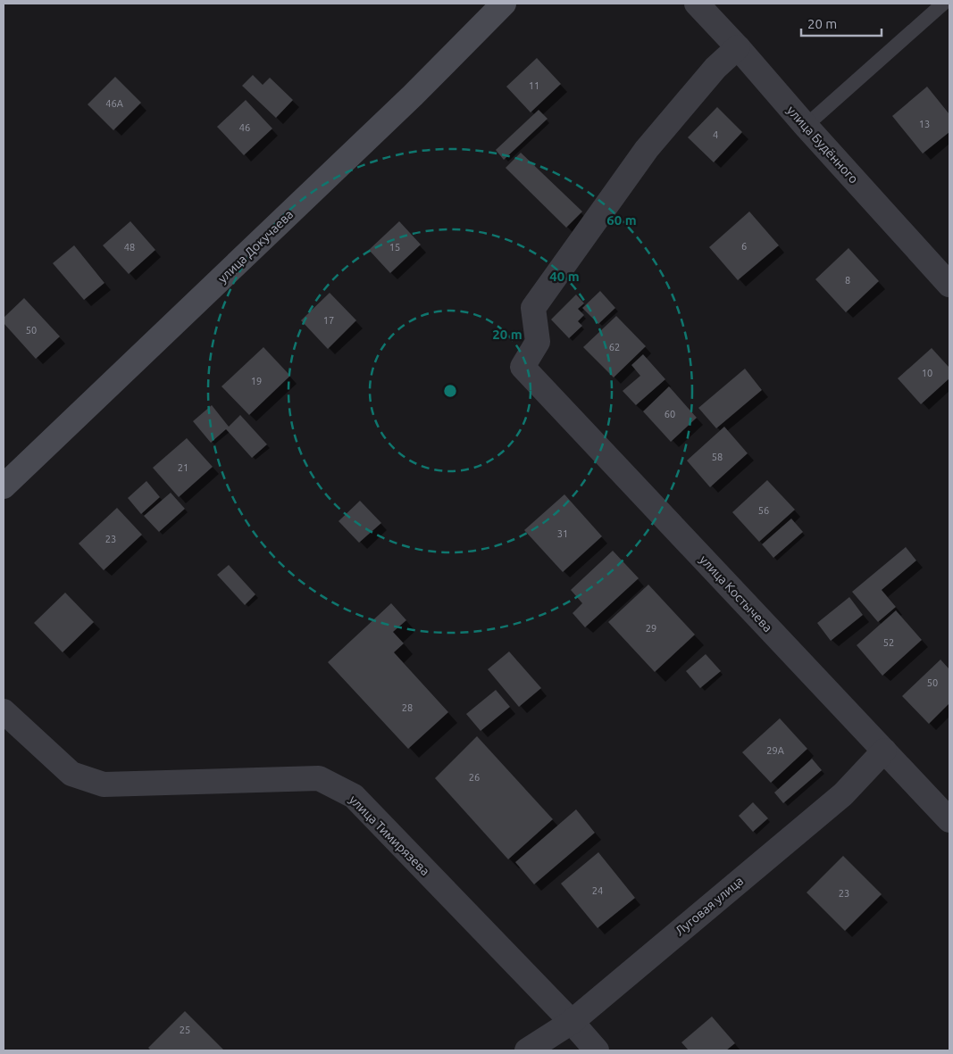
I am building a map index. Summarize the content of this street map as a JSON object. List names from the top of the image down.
{
  "streets": {
    "main road": ["улица Докучаева"],
    "street": [
      "улица Будённого",
      "улица Костычева",
      "улица Тимирязева",
      "Луговая улица"
    ]
  },
  "crossings": [
    ["улица Будённого", "улица Костычева"],
    ["улица Костычева", "Луговая улица"],
    ["улица Тимирязева", "Луговая улица"]
  ],
  "house_numbers": [
    "11",
    "46А",
    "13",
    "46",
    "4",
    "6",
    "48",
    "15",
    "8",
    "17",
    "50",
    "62",
    "10",
    "19",
    "60",
    "58",
    "21",
    "56",
    "31",
    "23",
    "29",
    "52",
    "50",
    "28",
    "29А",
    "26",
    "24",
    "23",
    "25"
  ],
  "scale_bar": "20 m",
  "rings": ["60 m", "40 m", "20 m"]
}
